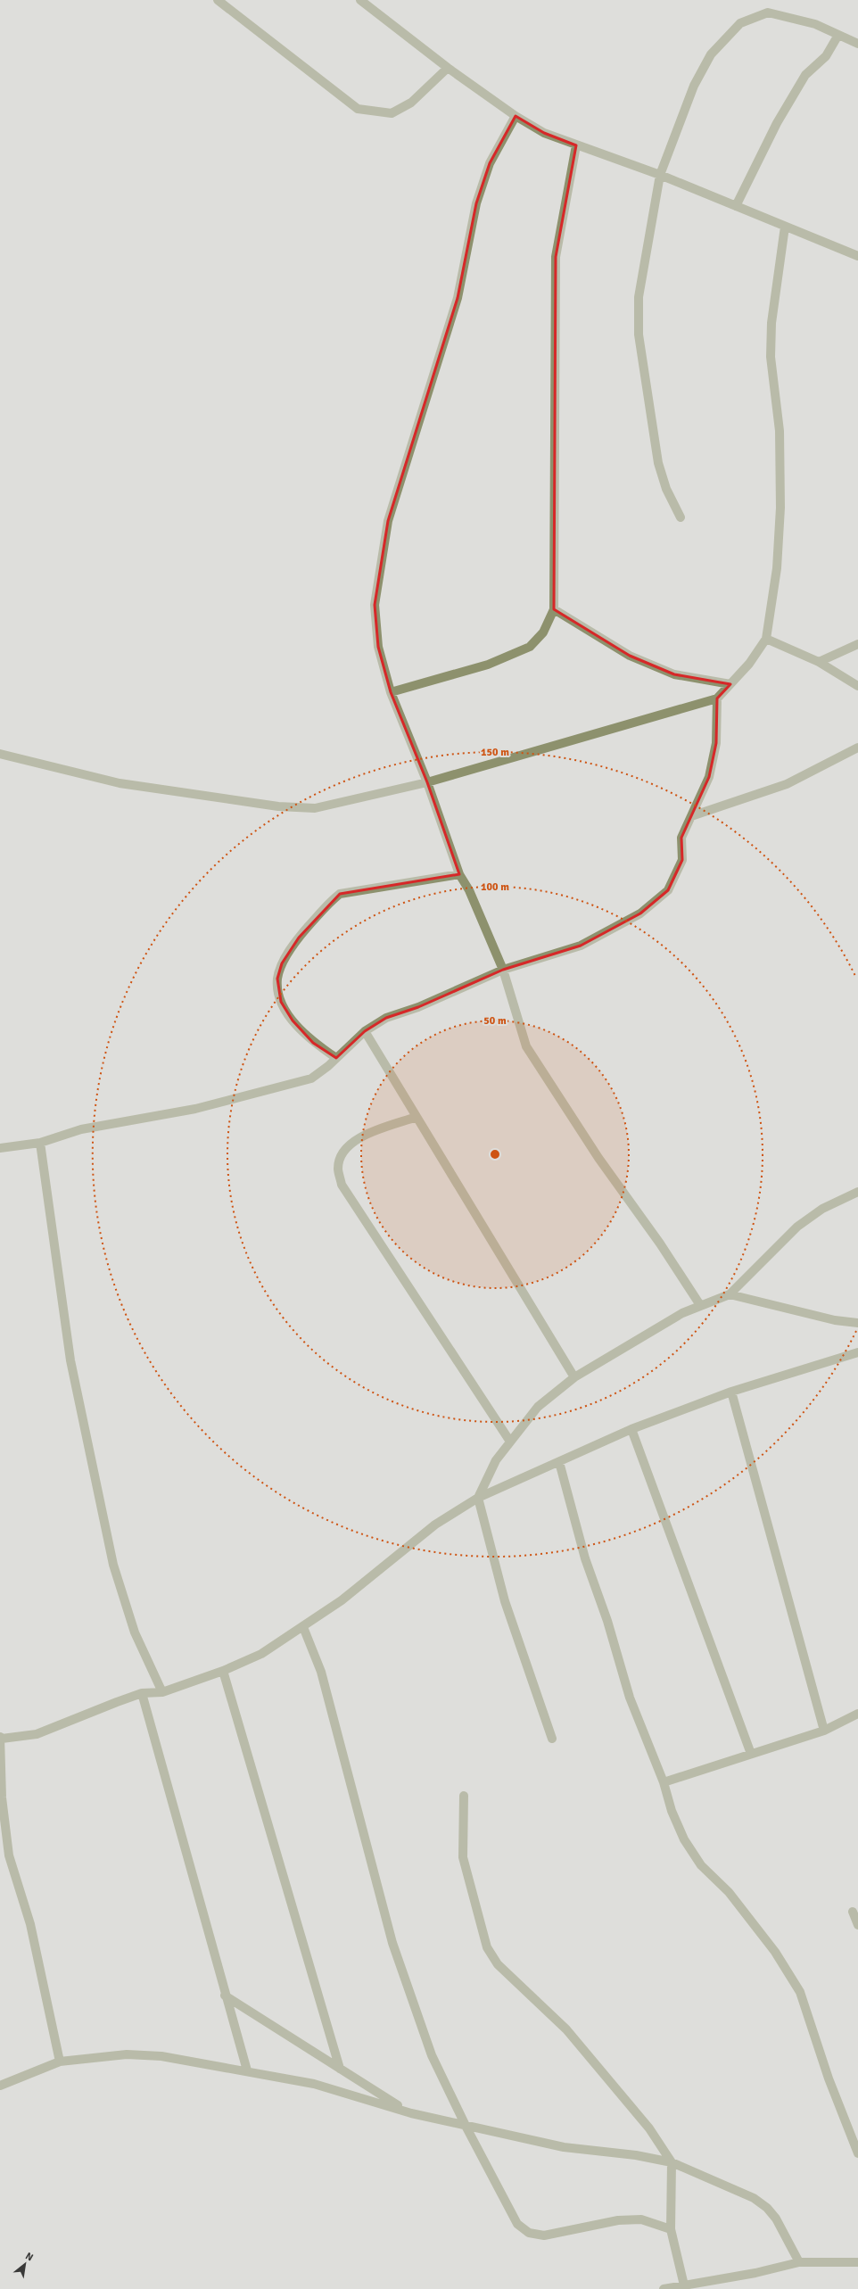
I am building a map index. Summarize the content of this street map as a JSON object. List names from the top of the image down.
{
  "north": "top right",
  "rings": ["150 m", "100 m", "50 m"]
}
